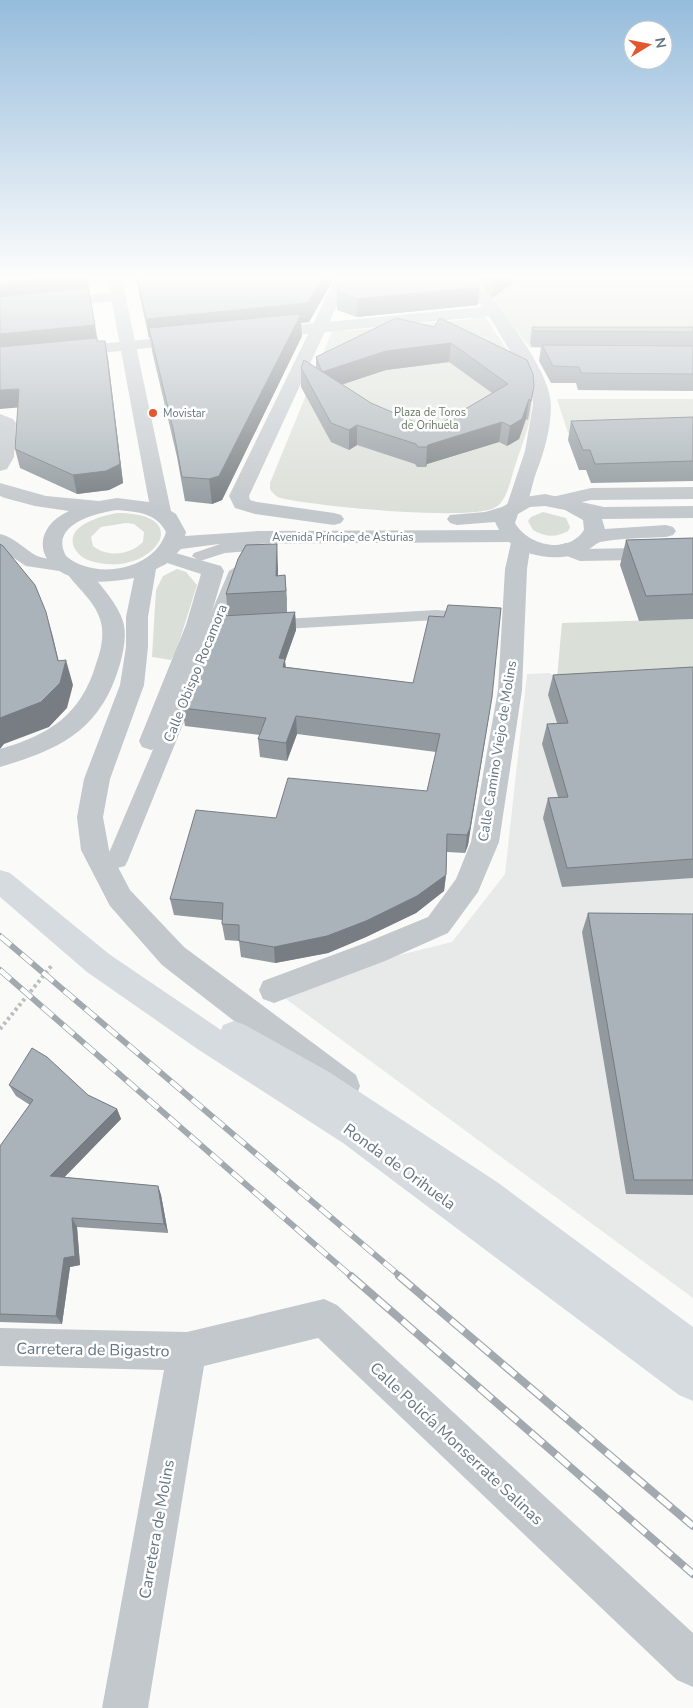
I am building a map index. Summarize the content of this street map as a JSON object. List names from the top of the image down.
{
  "streets": {
    "main road": ["Ronda de Orihuela"],
    "street": [
      "Avenida Príncipe de Asturias",
      "Calle Obispo Rocamora",
      "Calle Camino Viejo de Molins",
      "Carretera de Bigastro",
      "Calle Policía Monserrate Salinas",
      "Carretera de Molins"
    ]
  },
  "crossings": [
    ["Avenida Príncipe de Asturias", "Calle Obispo Rocamora"],
    ["Avenida Príncipe de Asturias", "Calle Camino Viejo de Molins"],
    ["Carretera de Bigastro", "Calle Policía Monserrate Salinas"],
    ["Carretera de Bigastro", "Carretera de Molins"],
    ["Calle Policía Monserrate Salinas", "Carretera de Molins"]
  ],
  "parks": ["Plaza de Toros de Orihuela"],
  "places": ["Movistar"],
  "north": "right"
}
